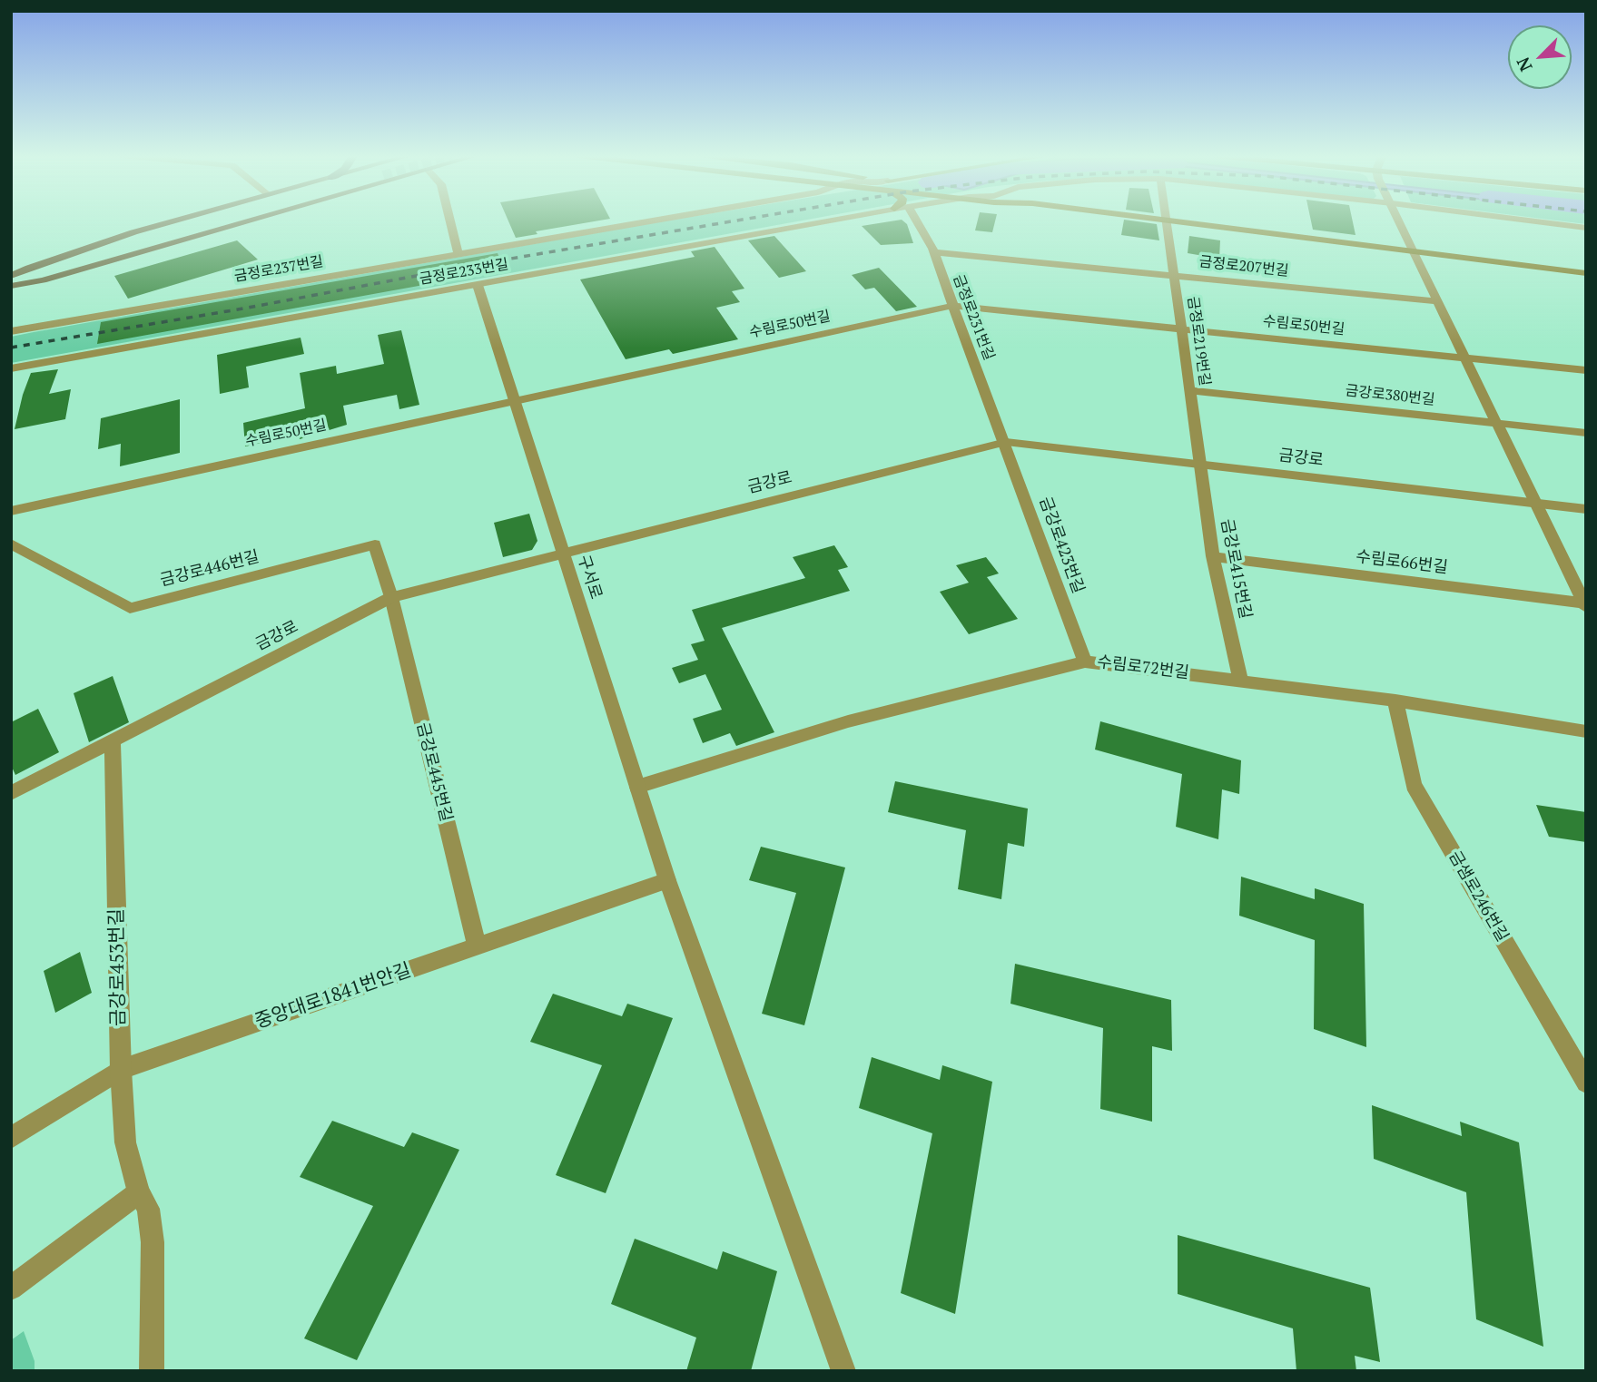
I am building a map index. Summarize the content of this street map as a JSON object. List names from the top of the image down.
{
  "streets": {
    "street": [
      "금정로207번길",
      "금정로237번길",
      "금정로233번길",
      "금정로231번길",
      "수림로50번길",
      "금정로219번길",
      "금강로380번길",
      "금강로",
      "금강로423번길",
      "수림로66번길",
      "금강로446번길",
      "금강로415번길",
      "구서로",
      "수림로72번길",
      "금강로445번길",
      "금샘로246번길",
      "금강로453번길",
      "중앙대로1841번안길"
    ]
  },
  "crossings": [
    ["금정로207번길", "금정로231번길"],
    ["금정로207번길", "금정로219번길"],
    ["금정로233번길", "구서로"],
    ["금정로231번길", "수림로50번길"],
    ["금정로231번길", "금강로"],
    ["금정로231번길", "금강로423번길"],
    ["수림로50번길", "금정로219번길"],
    ["수림로50번길", "구서로"],
    ["금정로219번길", "금강로380번길"],
    ["금정로219번길", "금강로"],
    ["금정로219번길", "금강로415번길"],
    ["금강로", "금강로423번길"],
    ["금강로", "금강로446번길"],
    ["금강로", "금강로415번길"],
    ["금강로", "구서로"],
    ["금강로", "금강로445번길"],
    ["금강로", "금강로453번길"],
    ["금강로423번길", "수림로72번길"],
    ["수림로66번길", "금강로415번길"],
    ["금강로446번길", "금강로445번길"],
    ["금강로415번길", "수림로72번길"],
    ["구서로", "수림로72번길"],
    ["구서로", "중앙대로1841번안길"],
    ["수림로72번길", "금샘로246번길"],
    ["금강로445번길", "중앙대로1841번안길"],
    ["금강로453번길", "중앙대로1841번안길"]
  ],
  "north": "bottom left"
}
